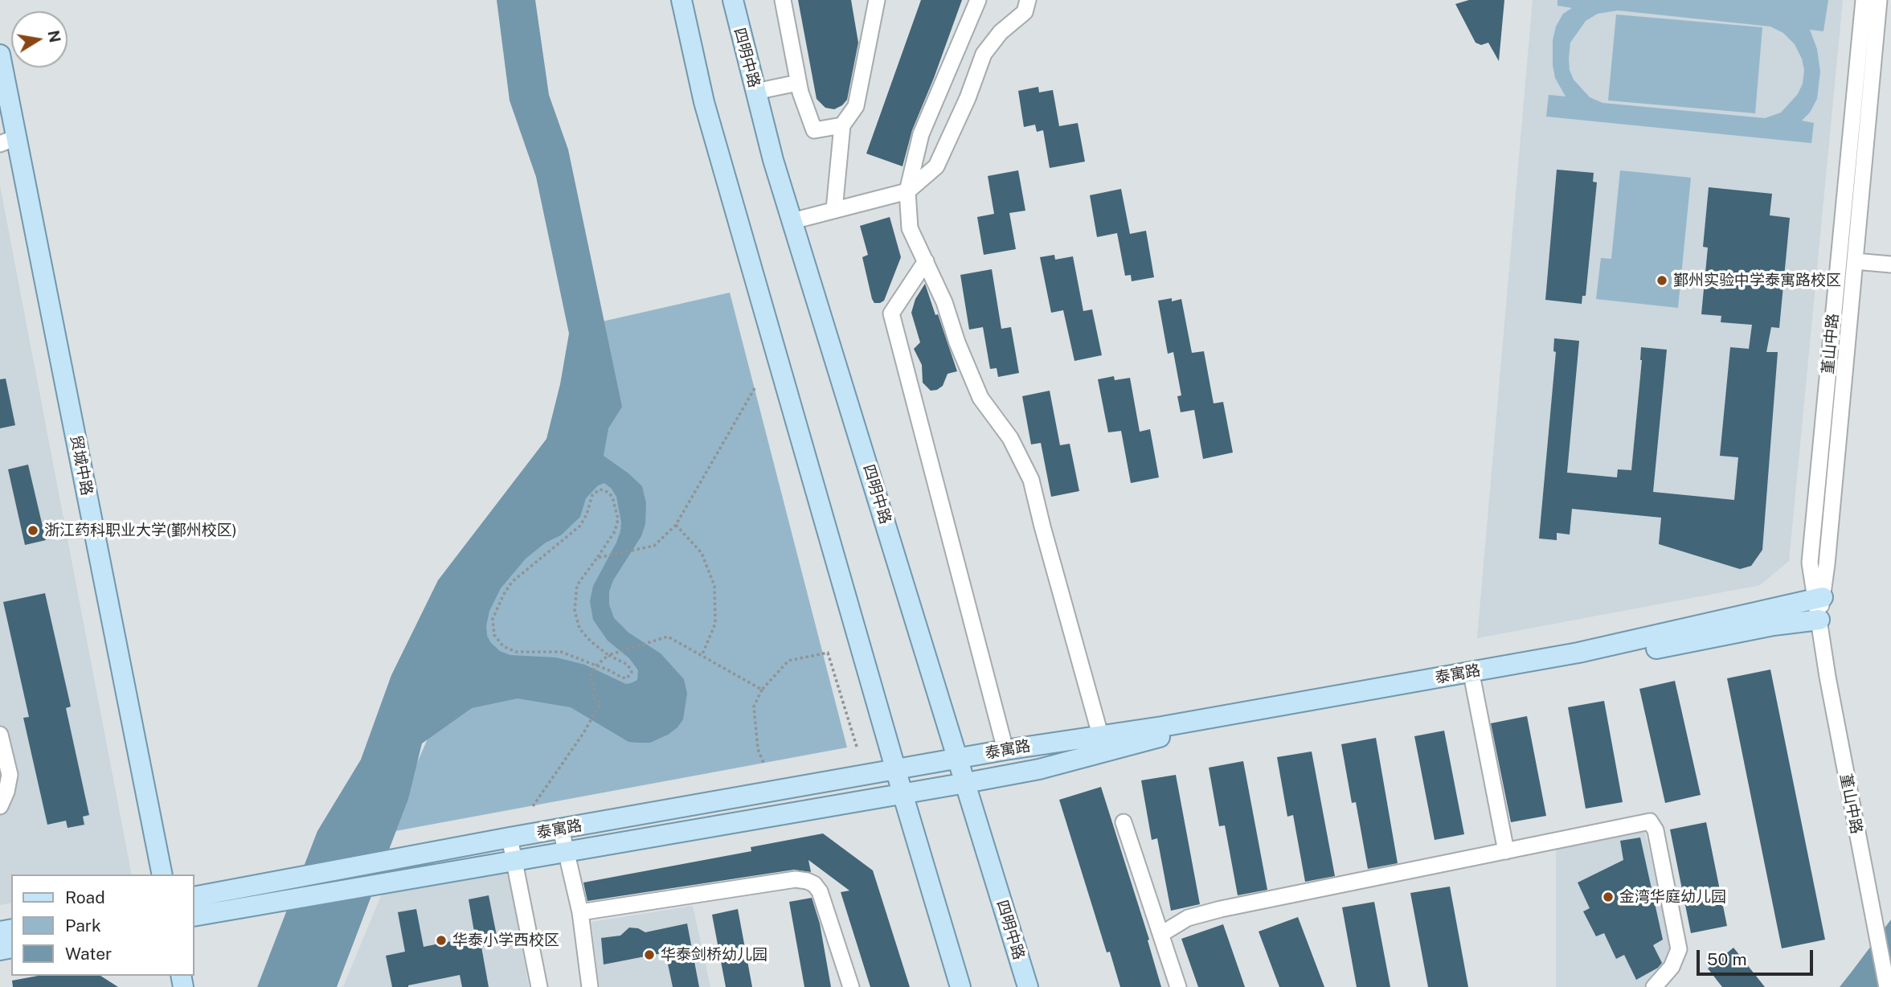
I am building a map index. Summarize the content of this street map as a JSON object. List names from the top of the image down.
{
  "streets": {
    "main road": ["四明中路", "贸城中路", "泰寓路"],
    "street": ["堇山中路"]
  },
  "crossings": [
    ["四明中路", "泰寓路"],
    ["堇山中路", "泰寓路"]
  ],
  "places": [
    "鄞州实验中学泰寓路校区",
    "浙江药科职业大学(鄞州校区)",
    "金湾华庭幼儿园",
    "华泰小学西校区",
    "华泰剑桥幼儿园"
  ],
  "legend": ["Road", "Park", "Water"],
  "scale_bar": "50 m",
  "north": "right"
}
